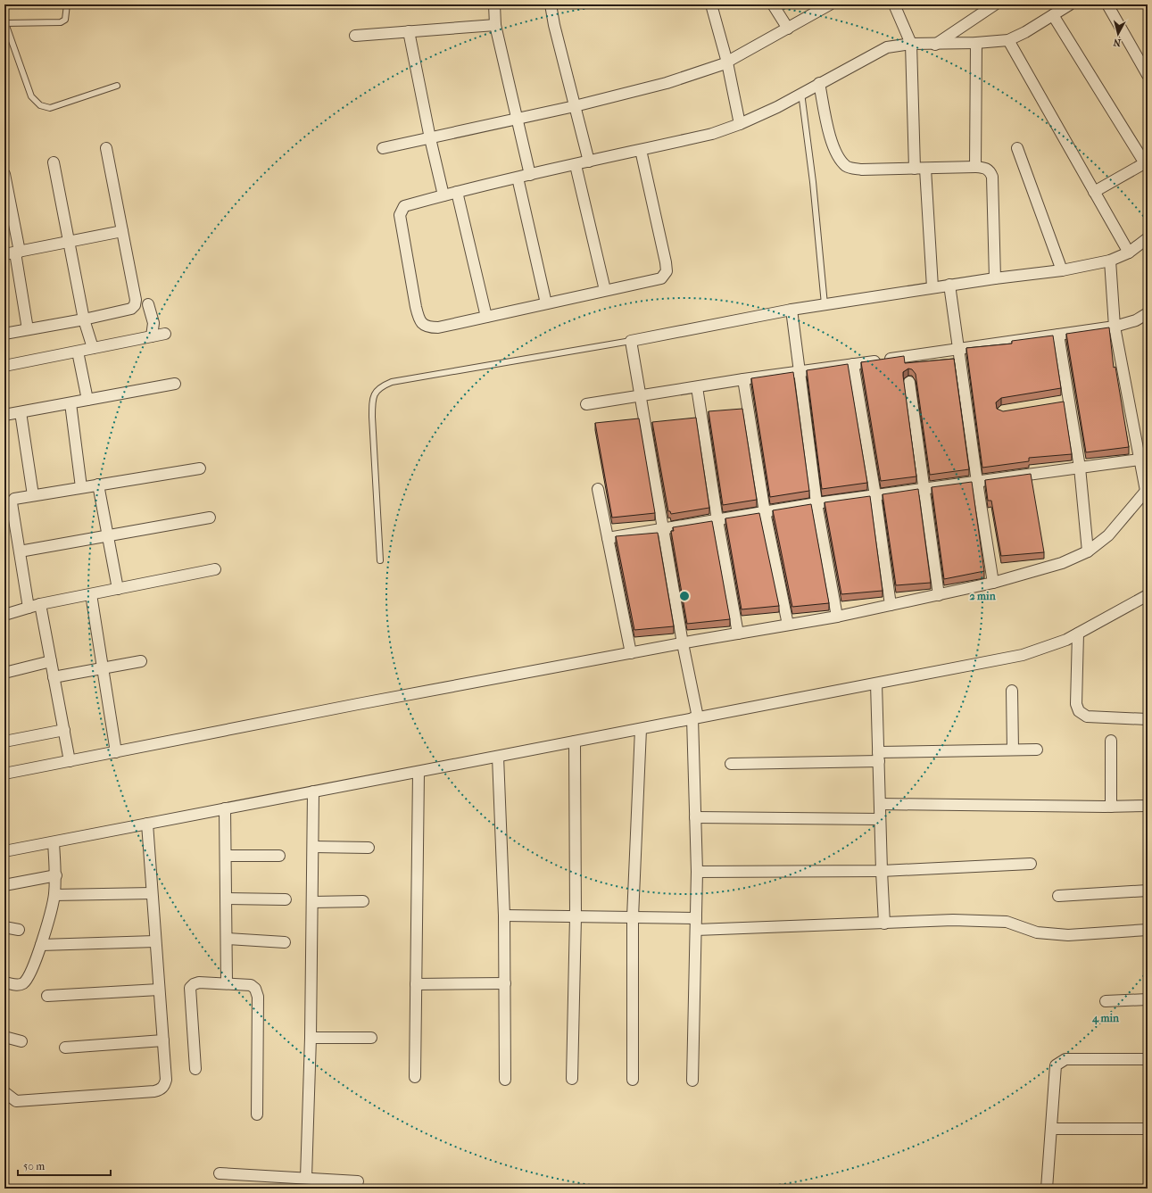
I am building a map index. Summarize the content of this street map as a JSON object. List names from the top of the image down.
{
  "scale_bar": "50 m",
  "north": "bottom",
  "rings": ["2 min", "4 min"]
}
